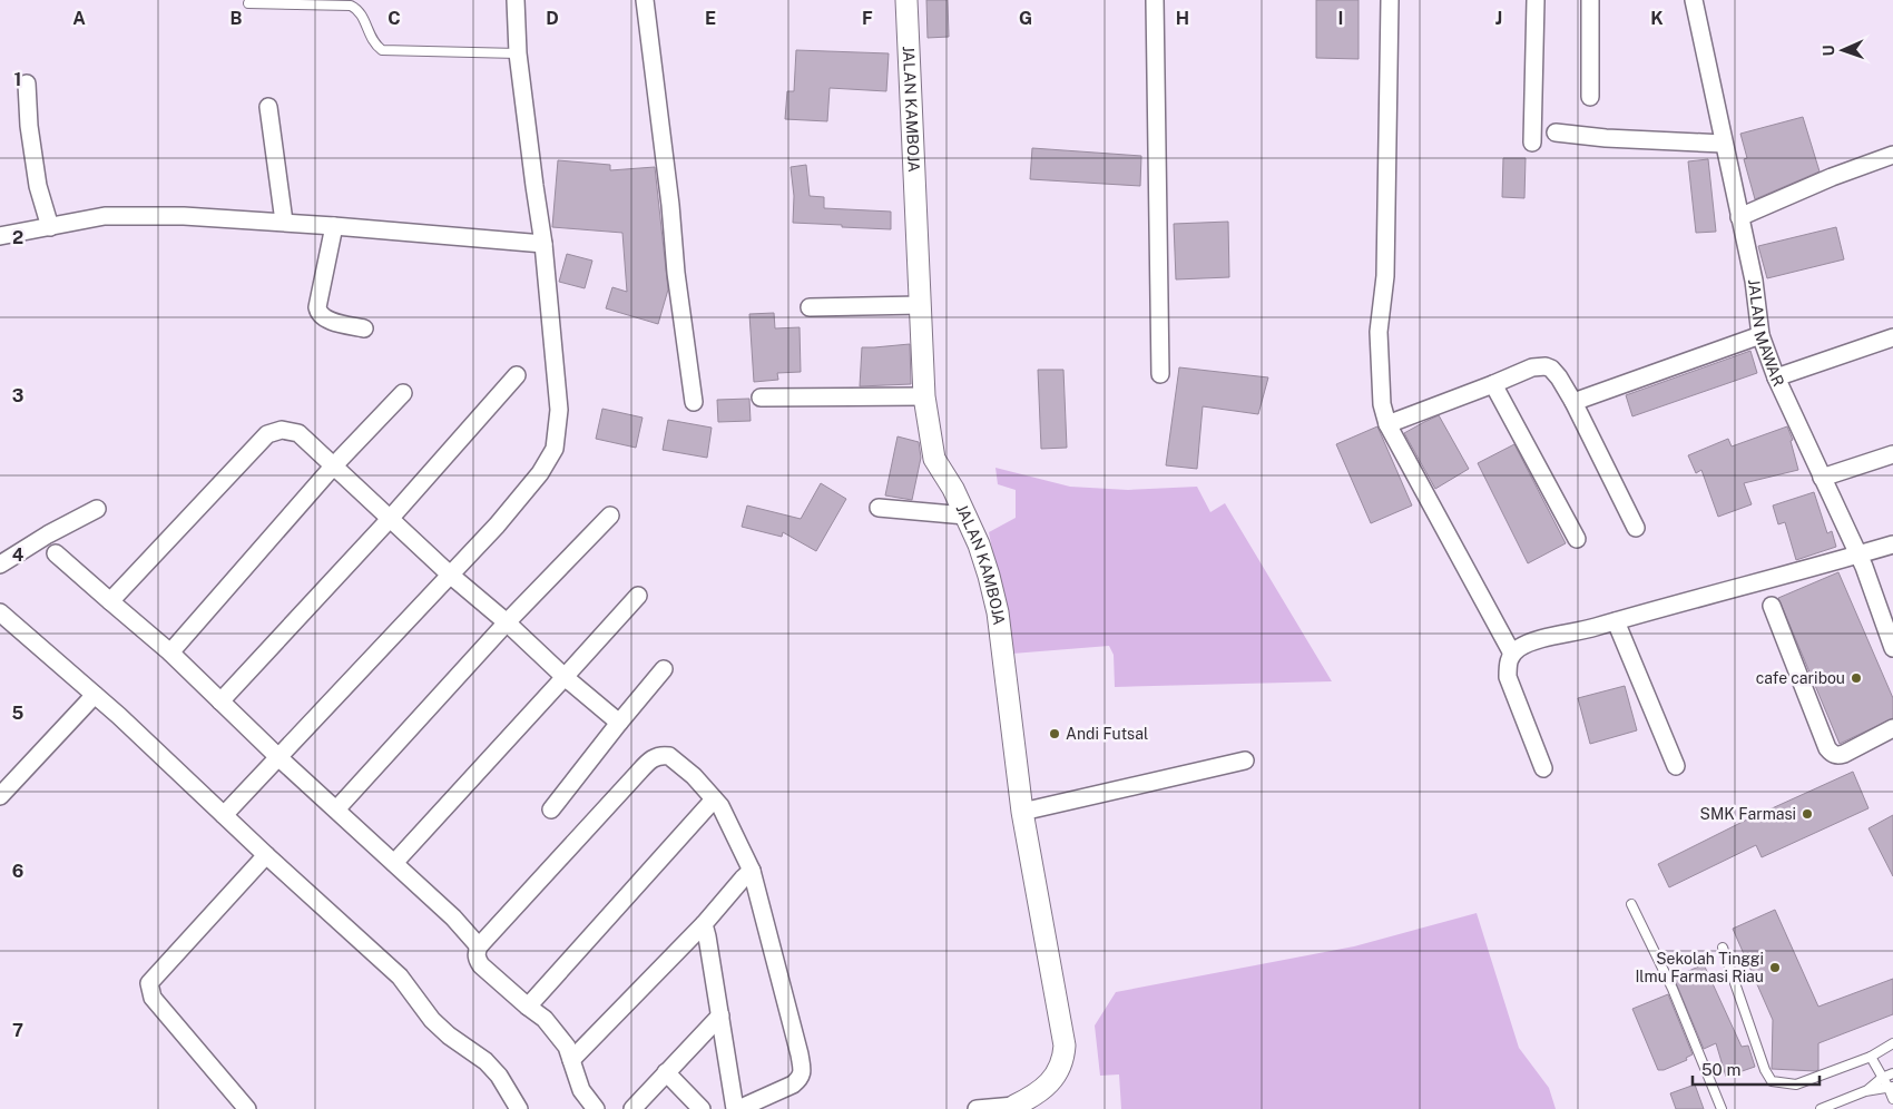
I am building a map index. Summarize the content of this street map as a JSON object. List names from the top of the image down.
{
  "streets": {
    "street": ["JALAN KAMBOJA", "JALAN MAWAR"]
  },
  "places": [
    "cafe caribou",
    "Andi Futsal",
    "SMK Farmasi",
    "Sekolah Tinggi Ilmu Farmasi Riau"
  ],
  "scale_bar": "50 m",
  "north": "left",
  "grid": {
    "columns": [
      "A",
      "B",
      "C",
      "D",
      "E",
      "F",
      "G",
      "H",
      "I",
      "J",
      "K"
    ],
    "rows": [
      "1",
      "2",
      "3",
      "4",
      "5",
      "6",
      "7"
    ]
  }
}
